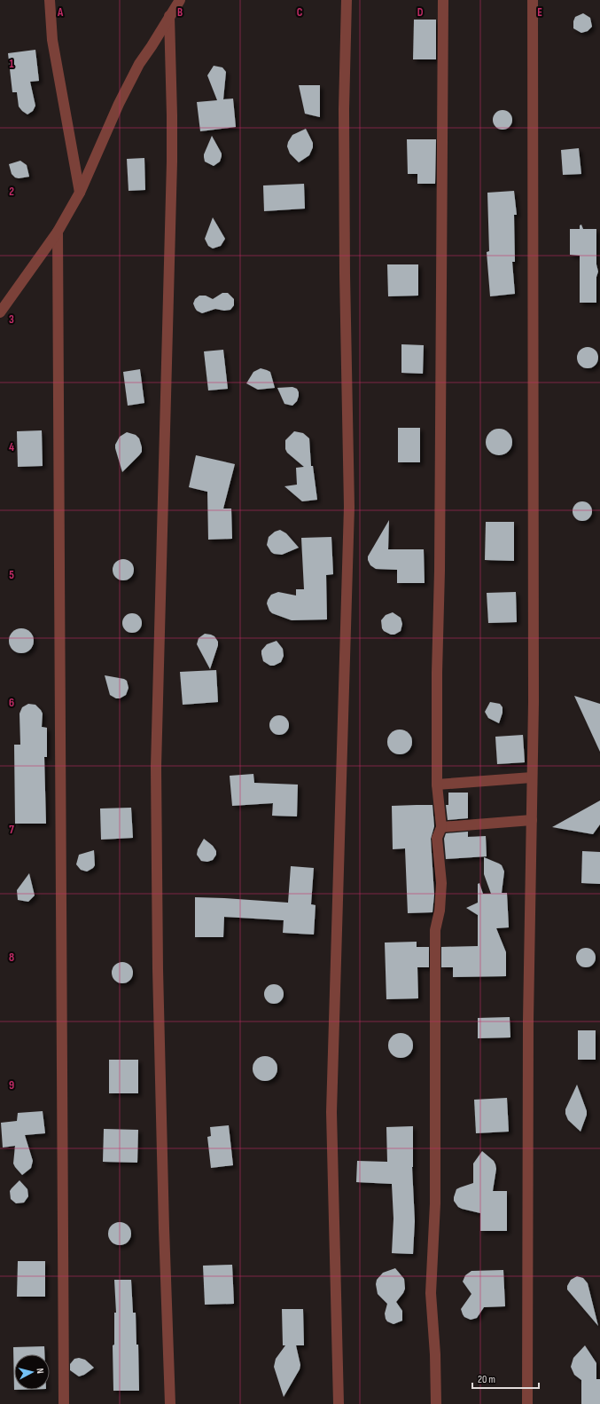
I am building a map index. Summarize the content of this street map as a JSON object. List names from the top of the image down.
{
  "scale_bar": "20 m",
  "north": "right",
  "grid": {
    "columns": [
      "A",
      "B",
      "C",
      "D",
      "E"
    ],
    "rows": [
      "1",
      "2",
      "3",
      "4",
      "5",
      "6",
      "7",
      "8",
      "9"
    ]
  }
}
